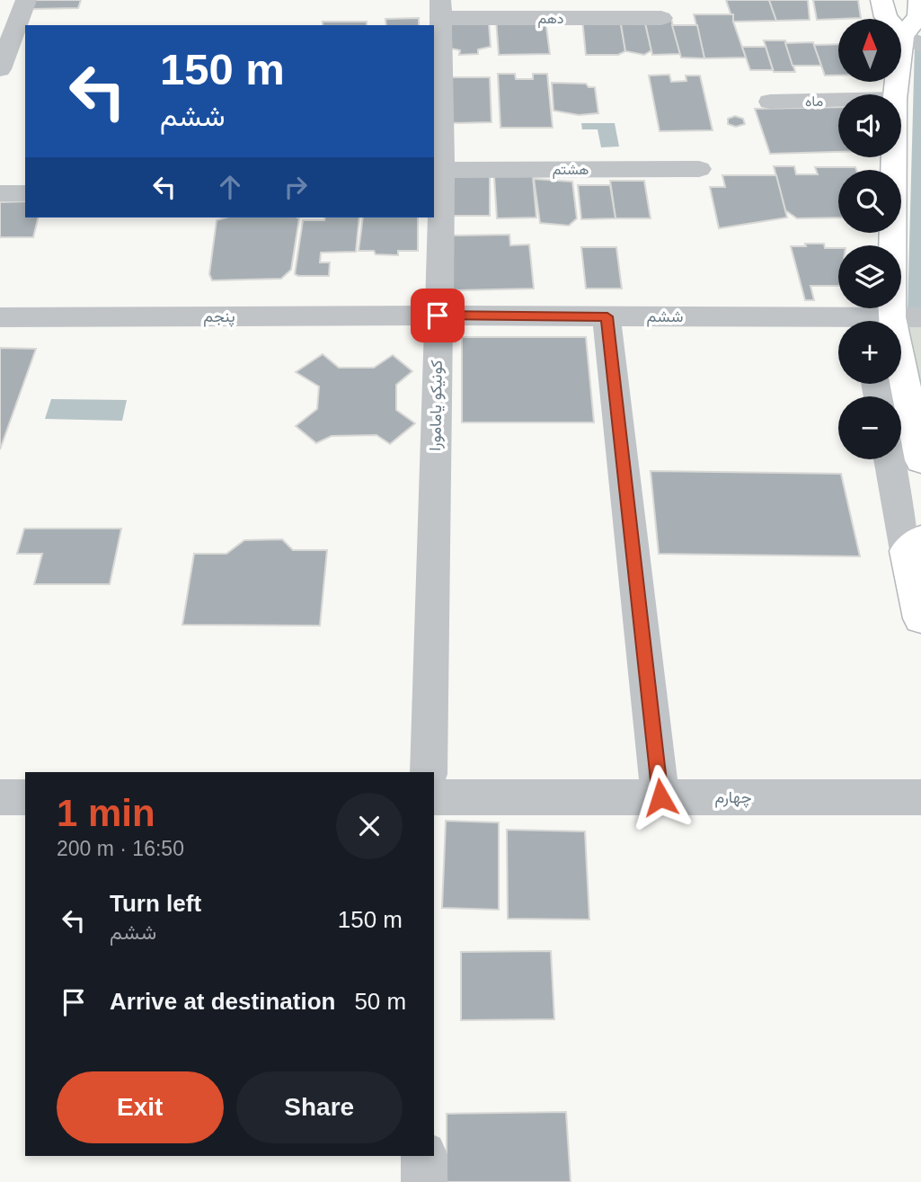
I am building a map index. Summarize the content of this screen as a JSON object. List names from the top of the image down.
{
  "streets": {
    "street": [
      "دهم",
      "ماه",
      "هشتم",
      "پنجم",
      "ششم",
      "کونیکو یامامورا",
      "چهارم"
    ]
  },
  "crossings": [
    ["دهم", "کونیکو یامامورا"],
    ["هشتم", "کونیکو یامامورا"],
    ["پنجم", "ششم"],
    ["پنجم", "کونیکو یامامورا"],
    ["ششم", "کونیکو یامامورا"]
  ],
  "north": "top",
  "page": {
    "map_buttons": ["+", "−"],
    "turn": ["150 m", "ششم"],
    "heading": ["1 min", "200 m · 16:50"],
    "list": [
      {
        "name": "Turn left",
        "note": "ششم",
        "value": "150 m"
      },
      {
        "name": "Arrive at destination",
        "value": "50 m"
      }
    ],
    "buttons": ["Exit", "Share"]
  }
}
